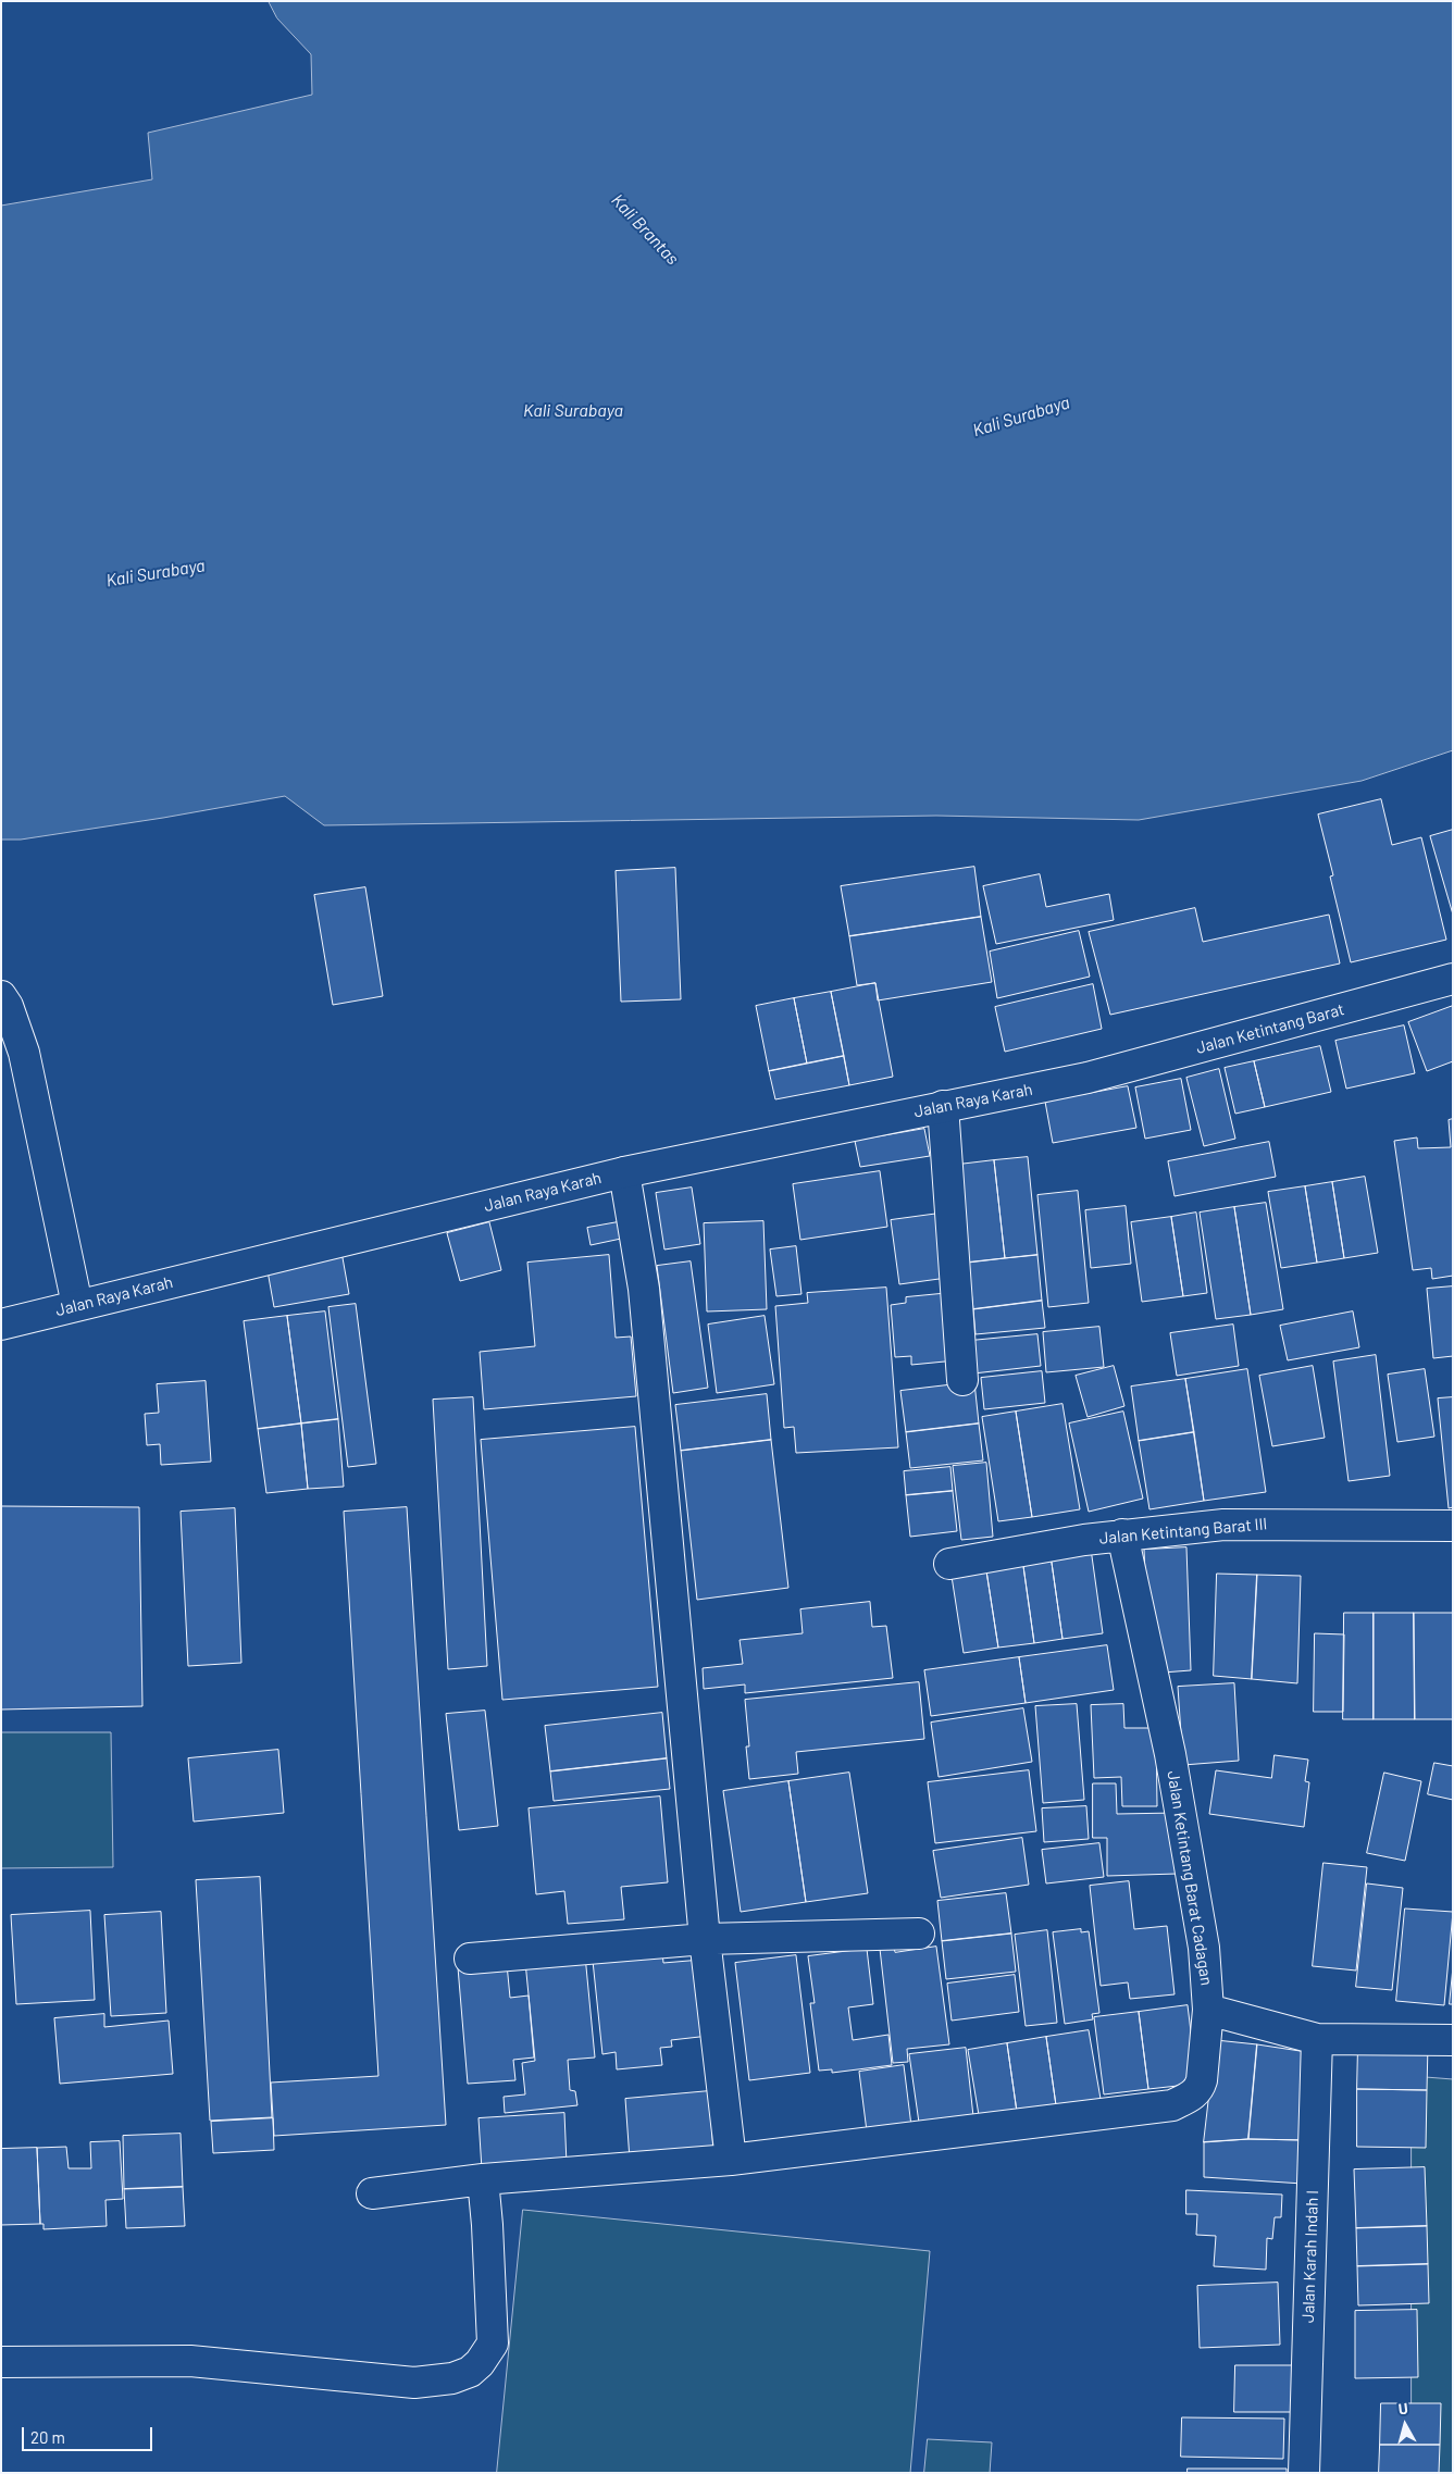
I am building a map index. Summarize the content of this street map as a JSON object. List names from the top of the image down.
{
  "streets": {
    "street": [
      "Jalan Ketintang Barat",
      "Jalan Raya Karah",
      "Jalan Ketintang Barat III",
      "Jalan Ketintang Barat Cadagan",
      "Jalan Karah Indah I"
    ]
  },
  "crossings": [
    ["Jalan Ketintang Barat", "Jalan Raya Karah"],
    ["Jalan Ketintang Barat III", "Jalan Ketintang Barat Cadagan"]
  ],
  "water": ["Kali Brantas", "Kali Surabaya"],
  "scale_bar": "20 m",
  "north": "top"
}
